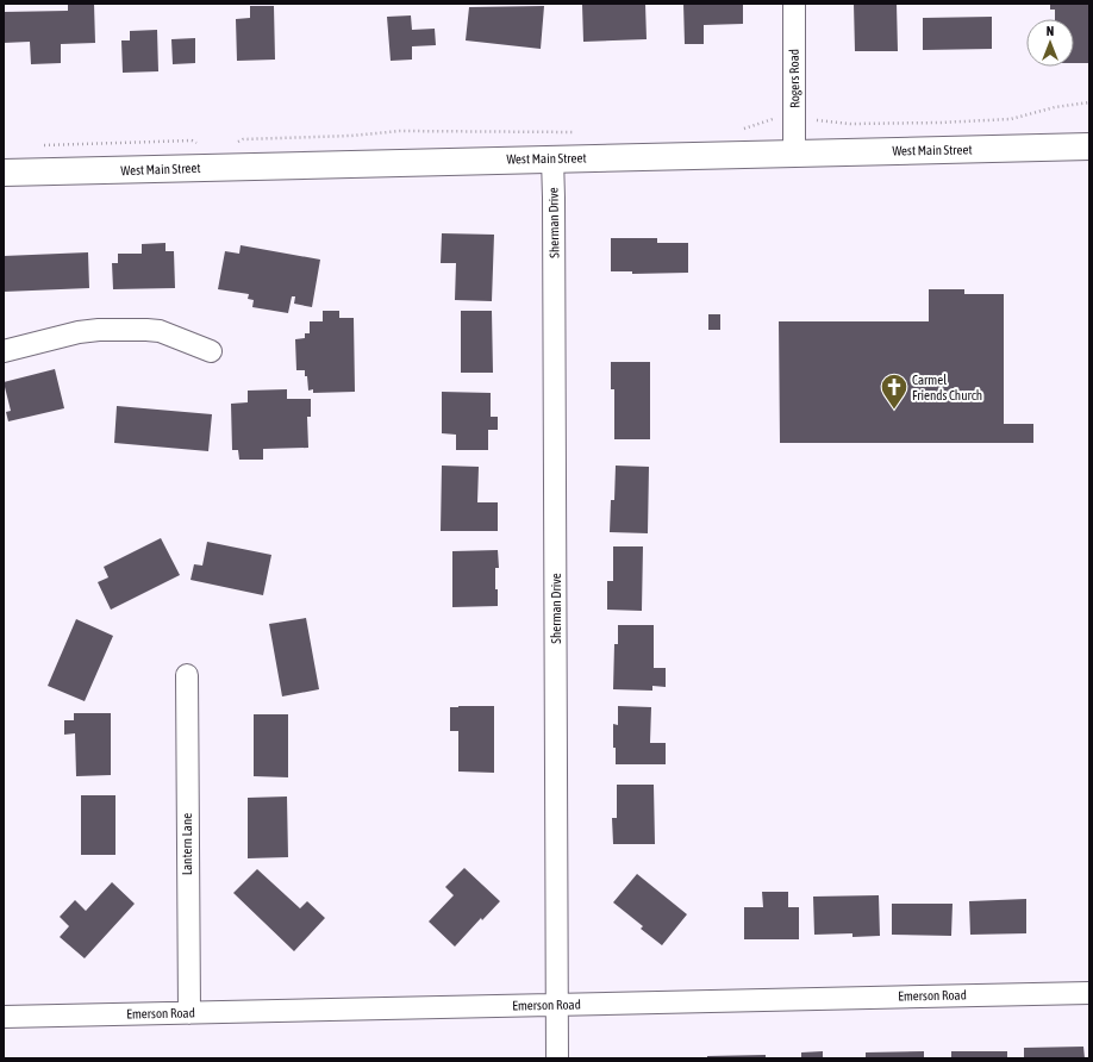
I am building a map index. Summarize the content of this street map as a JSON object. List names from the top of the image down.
{
  "streets": {
    "main road": ["West Main Street"],
    "street": [
      "Rogers Road",
      "Sherman Drive",
      "Lantern Lane",
      "Emerson Road"
    ]
  },
  "crossings": [
    ["Rogers Road", "West Main Street"],
    ["West Main Street", "Sherman Drive"],
    ["Sherman Drive", "Emerson Road"],
    ["Lantern Lane", "Emerson Road"]
  ],
  "places": {
    "church": ["Carmel Friends Church"]
  },
  "north": "top"
}
